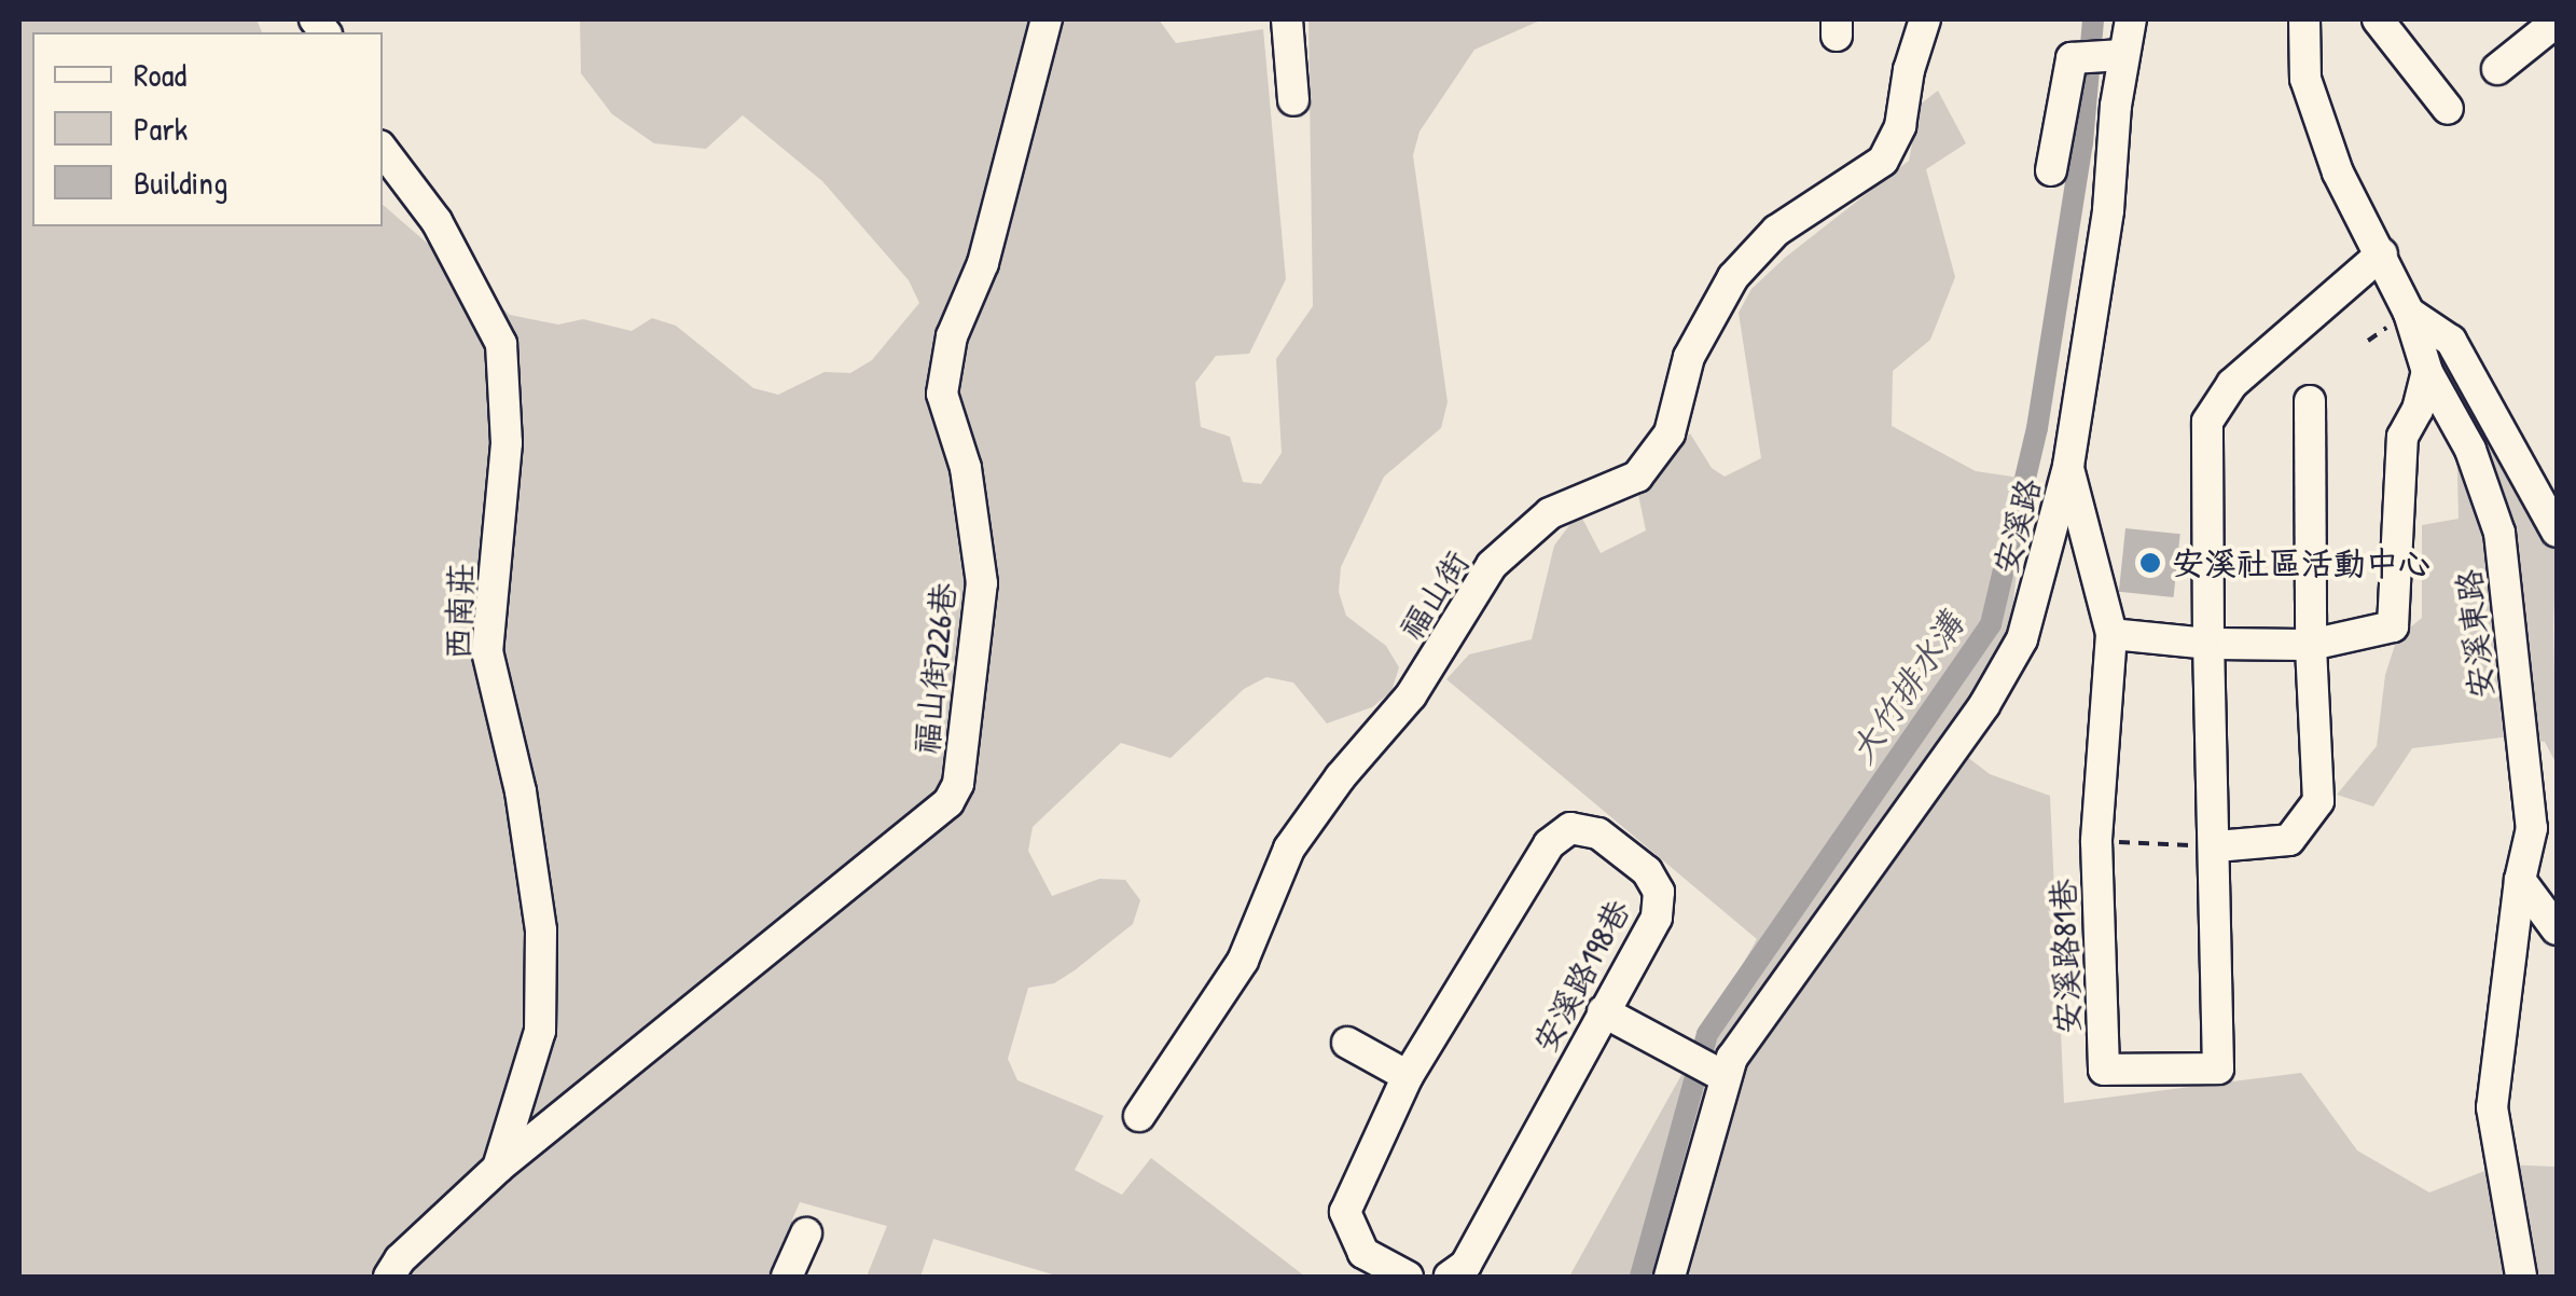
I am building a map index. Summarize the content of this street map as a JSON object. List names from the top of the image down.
{
  "streets": {
    "street": [
      "安溪路",
      "福山街",
      "西南莊",
      "安溪東路",
      "福山街226巷",
      "安溪路81巷",
      "安溪路198巷"
    ]
  },
  "crossings": [
    ["安溪路", "安溪路81巷"],
    ["西南莊", "福山街226巷"],
    ["安溪東路", "安溪路81巷"]
  ],
  "water": ["大竹排水溝"],
  "places": ["安溪社區活動中心"],
  "legend": ["Road", "Park", "Building"]
}
